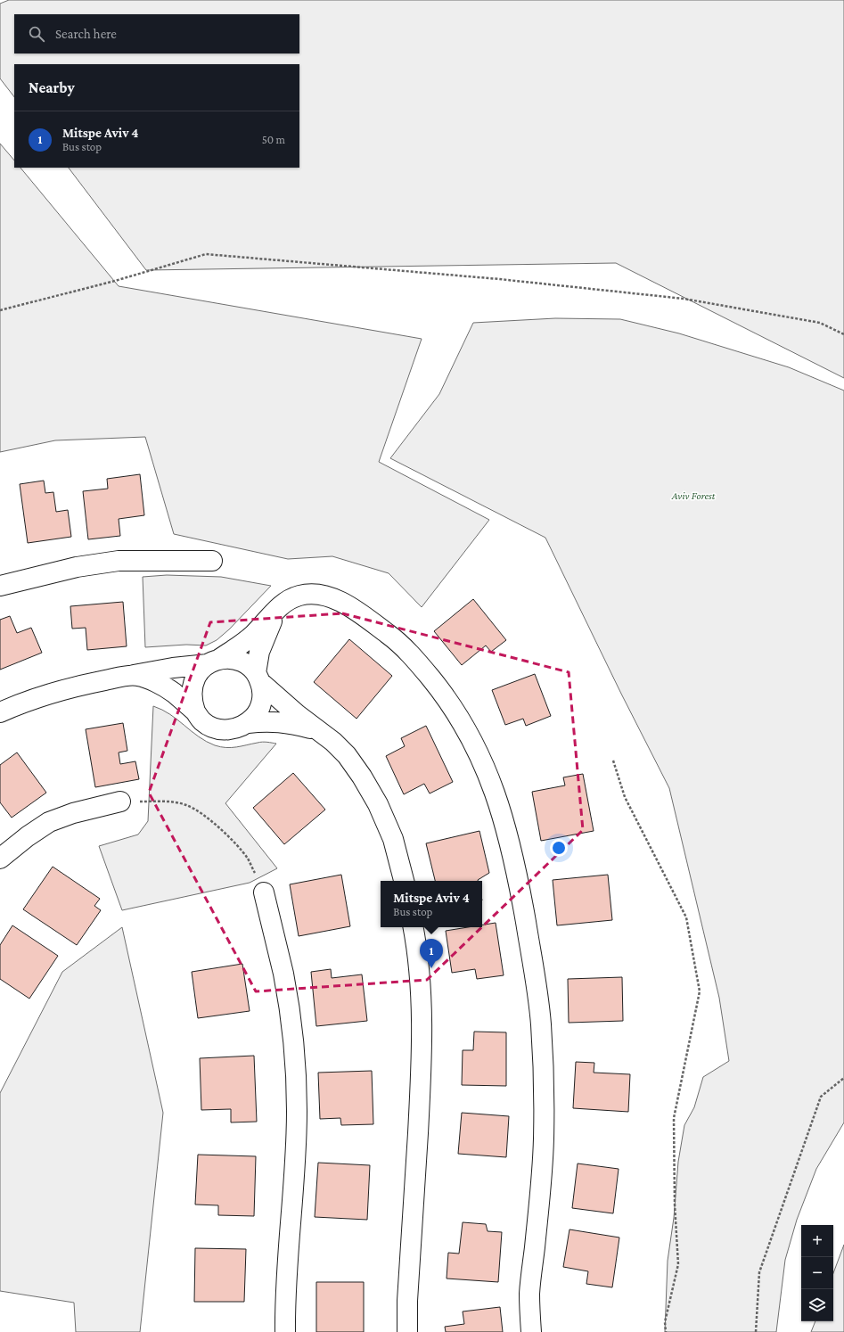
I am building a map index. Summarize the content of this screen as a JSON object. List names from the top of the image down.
{
  "parks": ["Aviv Forest"],
  "page": {
    "search": "Search here",
    "heading": "Nearby",
    "list": [
      {
        "mark": "1",
        "name": "Mitspe Aviv 4",
        "note": "Bus stop",
        "value": "50 m"
      }
    ],
    "popup": ["Mitspe Aviv 4", "Bus stop"],
    "pins": "1",
    "map_buttons": ["+", "−"]
  }
}
